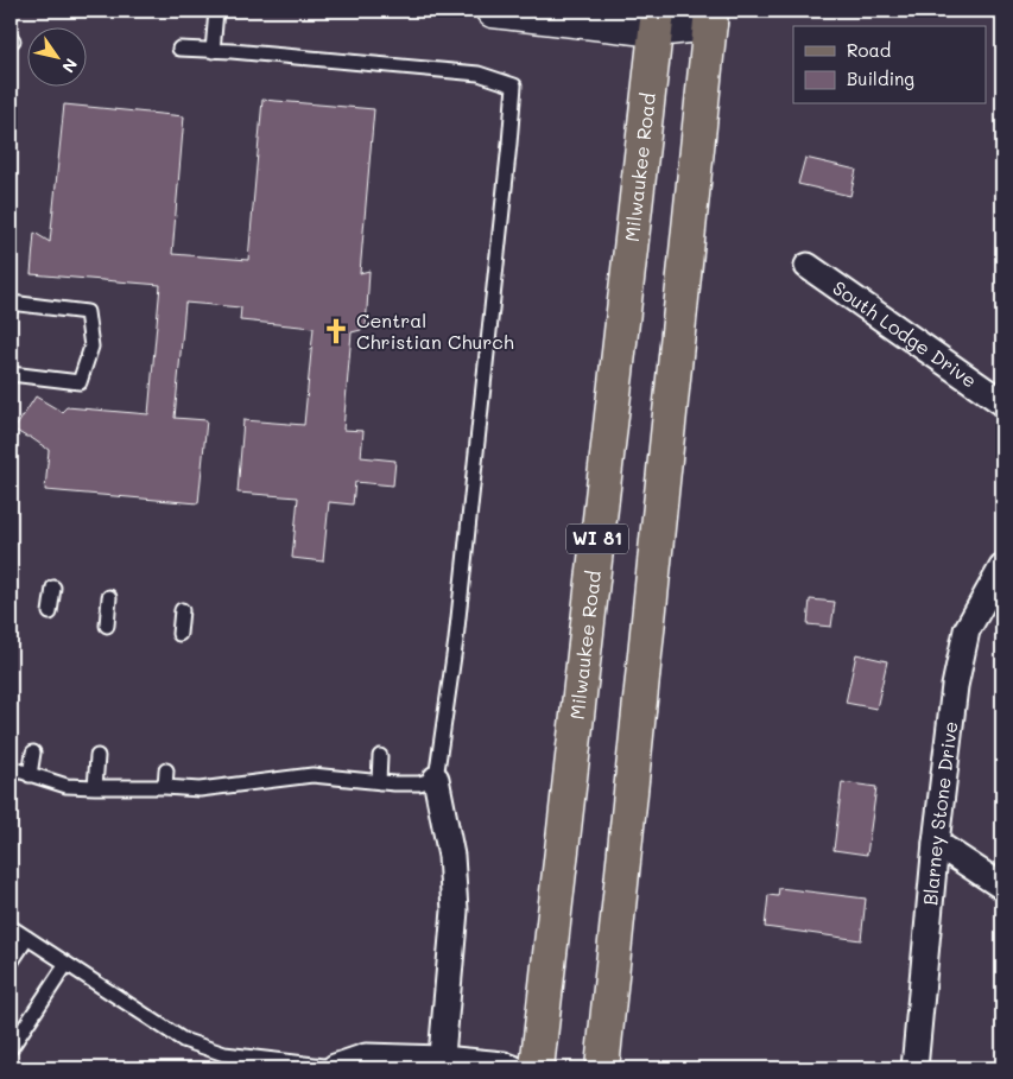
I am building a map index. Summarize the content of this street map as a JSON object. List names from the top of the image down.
{
  "streets": {
    "main road": ["Milwaukee Road", "WI 81"],
    "street": ["South Lodge Drive", "Blarney Stone Drive"]
  },
  "places": {
    "church": ["Central Christian Church"]
  },
  "legend": ["Road", "Building"],
  "north": "bottom right"
}
